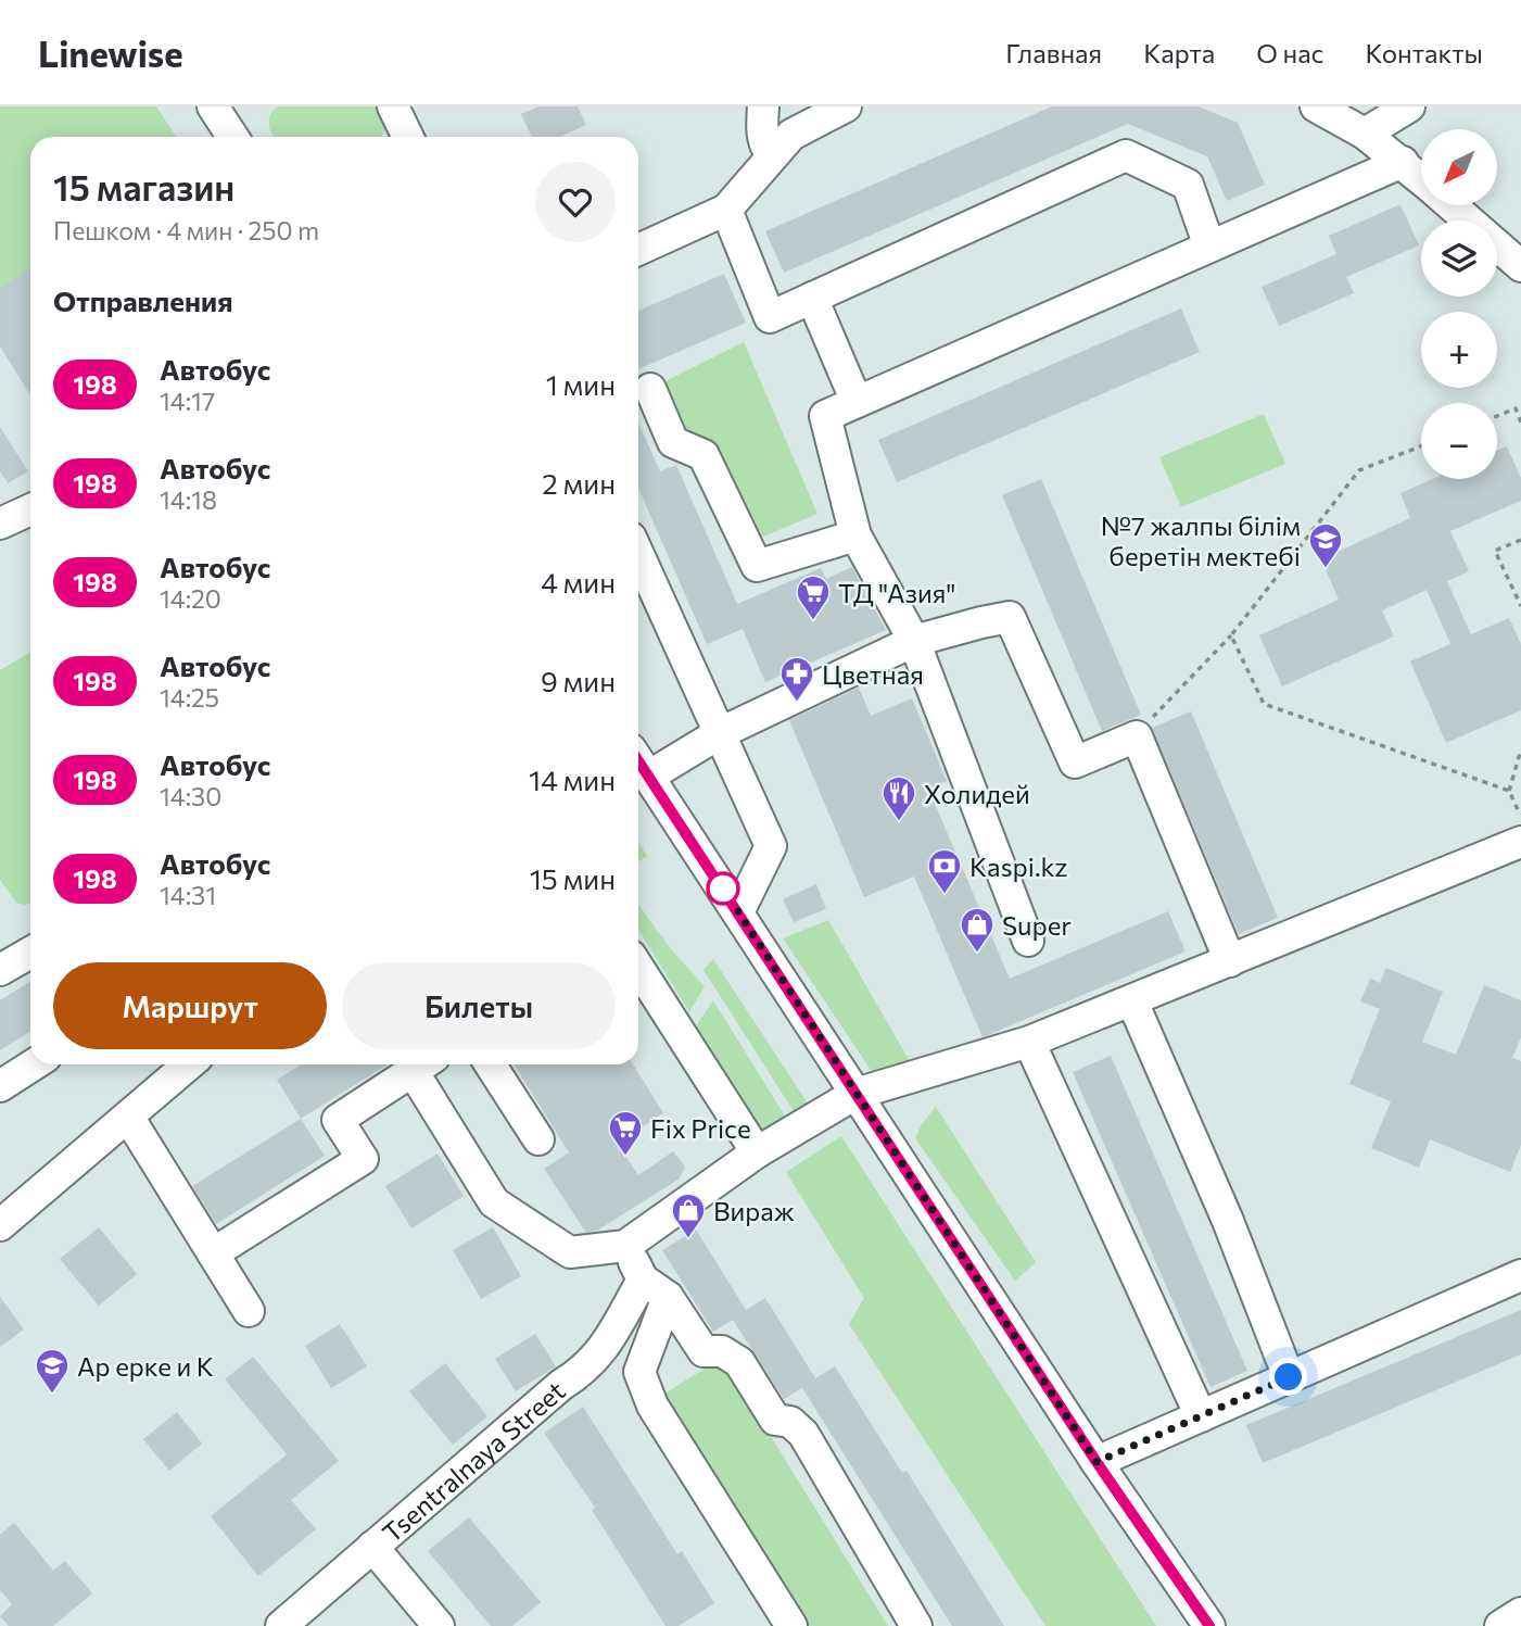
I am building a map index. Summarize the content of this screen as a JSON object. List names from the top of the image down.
{
  "streets": {
    "street": ["Tsentralnaya Street"]
  },
  "places": {
    "school or university": ["№7 жалпы білім беретін мектебі", "Ар ерке и К"],
    "supermarket": ["ТД \"Азия\"", "Fix Price"],
    "pharmacy": ["Цветная"],
    "restaurant": ["Холидей"],
    "bank": ["Kaspi.kz"],
    "shop": ["Super", "Вираж"]
  },
  "lines": ["bus line 198"],
  "north": "bottom left",
  "page": {
    "header": "Linewise",
    "nav": [
      "Главная",
      "Карта",
      "О нас",
      "Контакты"
    ],
    "map_buttons": ["+", "−"],
    "heading": [
      ["15 магазин", "Пешком · 4 мин · 250 m"],
      "Отправления"
    ],
    "list": [
      {
        "mark": "198",
        "name": "Автобус",
        "note": "14:17",
        "value": "1 мин"
      },
      {
        "mark": "198",
        "name": "Автобус",
        "note": "14:18",
        "value": "2 мин"
      },
      {
        "mark": "198",
        "name": "Автобус",
        "note": "14:20",
        "value": "4 мин"
      },
      {
        "mark": "198",
        "name": "Автобус",
        "note": "14:25",
        "value": "9 мин"
      },
      {
        "mark": "198",
        "name": "Автобус",
        "note": "14:30",
        "value": "14 мин"
      },
      {
        "mark": "198",
        "name": "Автобус",
        "note": "14:31",
        "value": "15 мин"
      }
    ],
    "buttons": ["Маршрут", "Билеты"]
  }
}
